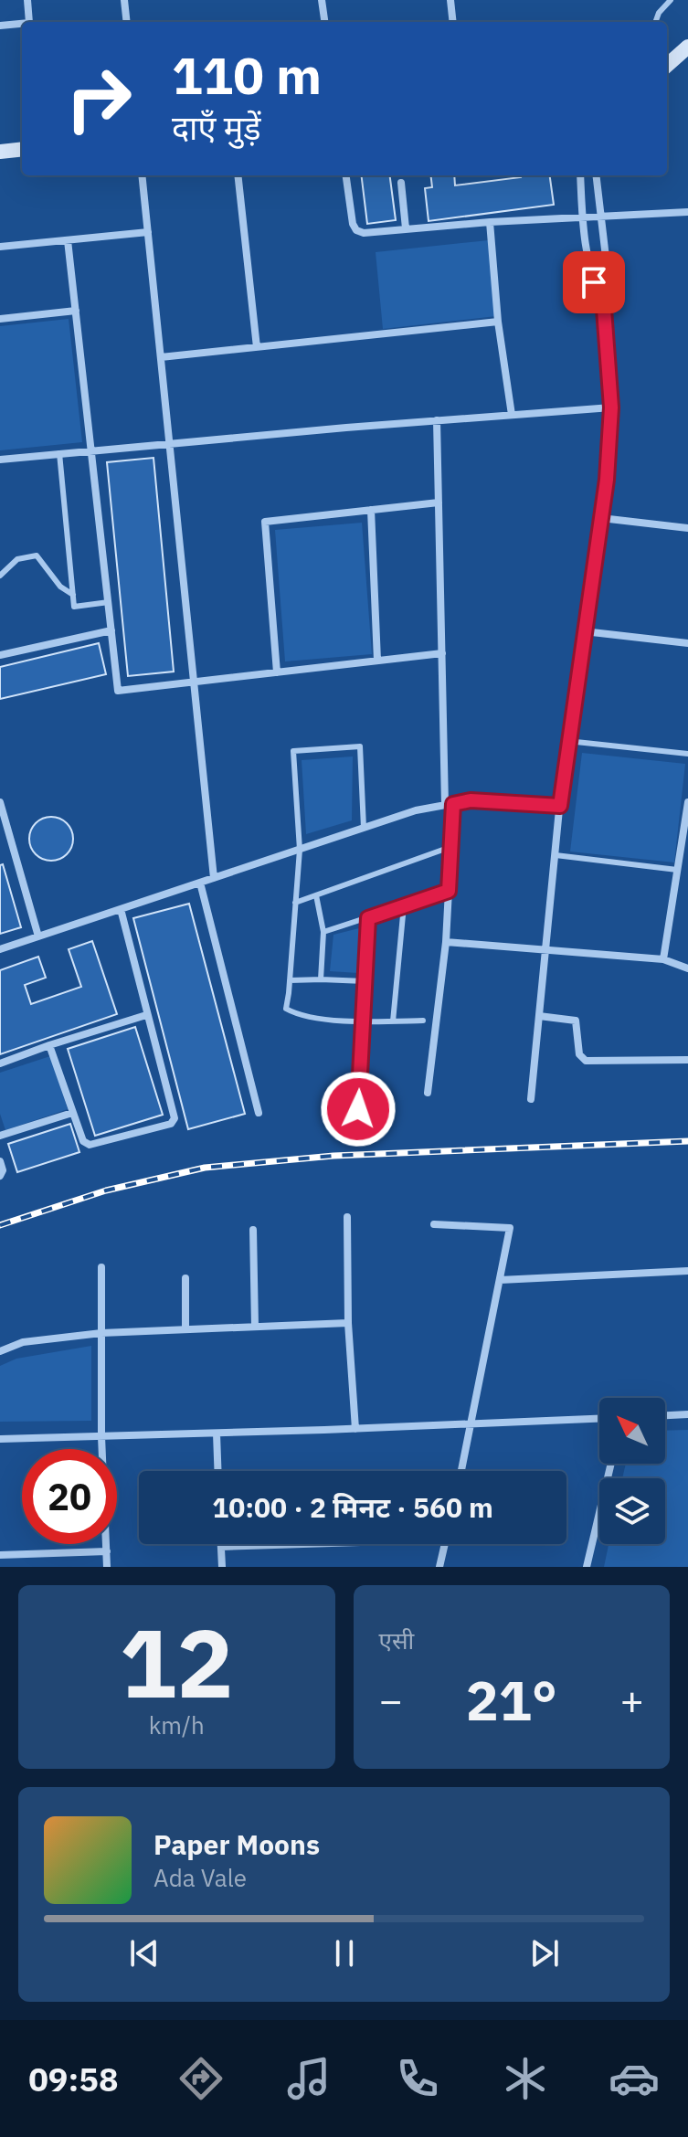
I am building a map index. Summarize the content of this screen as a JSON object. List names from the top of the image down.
{
  "north": "top left",
  "page": {
    "turn": ["110 m", "दाएँ मुड़ें"],
    "limit": "20",
    "trip": "10:00 · 2 मिनट · 560 m",
    "tile": [
      ["12", "km/h"],
      "एसी"
    ],
    "heat": ["−", "21°", "+"],
    "song": ["Paper Moons", "Ada Vale"],
    "tabs": "09:58"
  }
}
